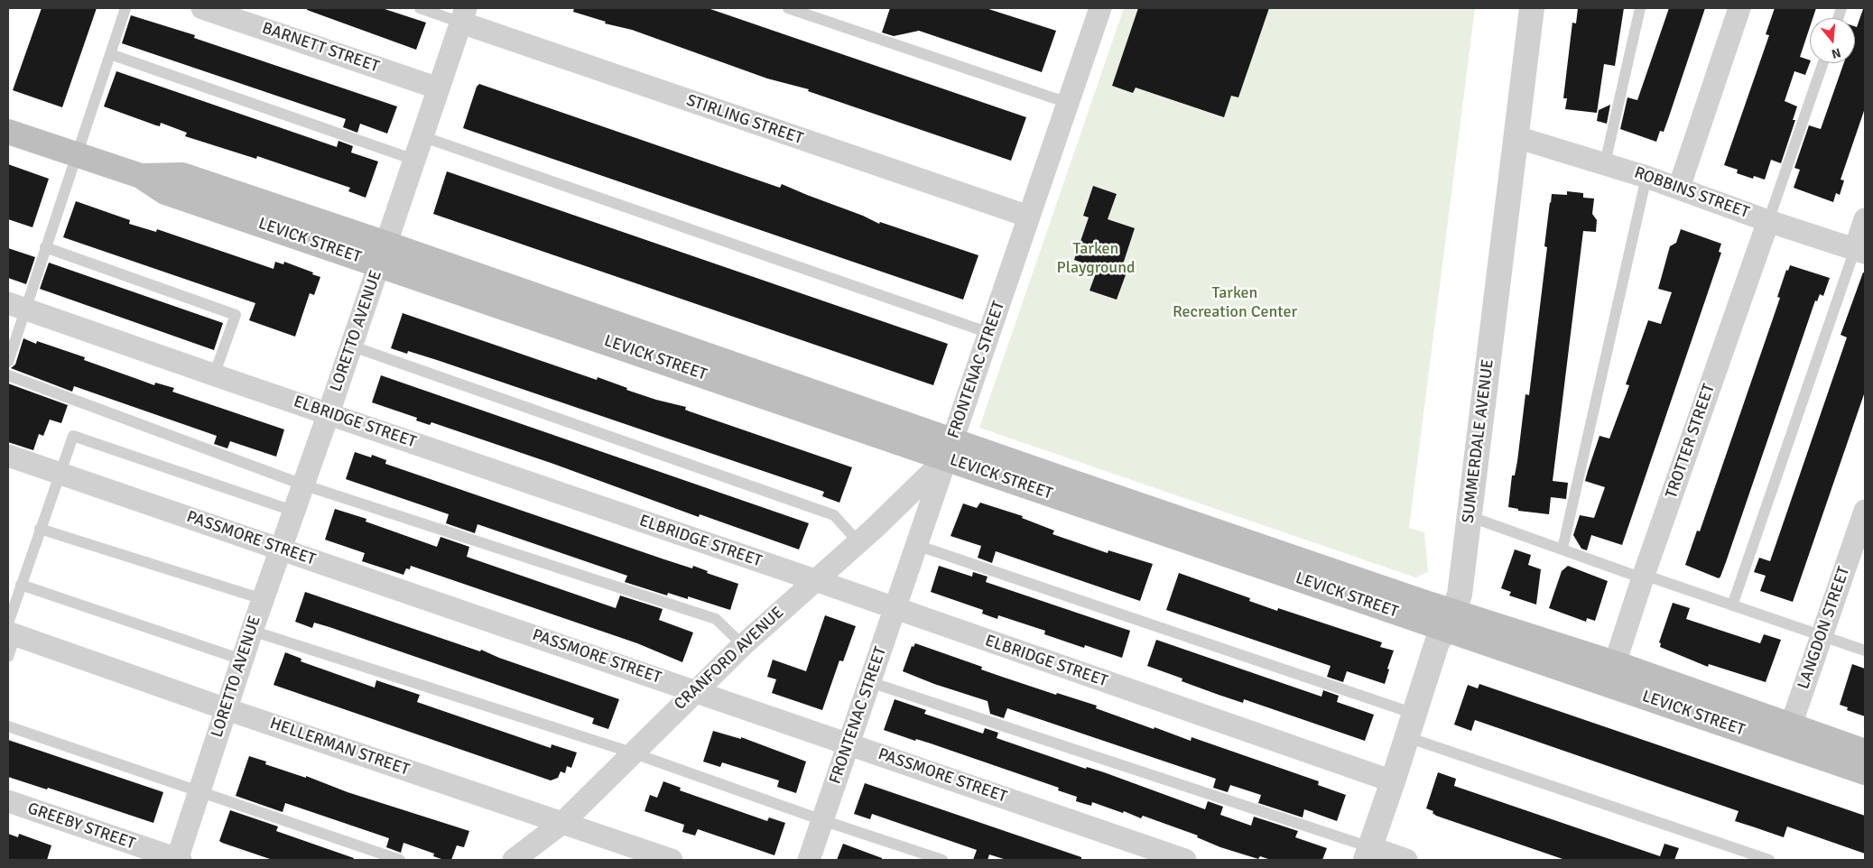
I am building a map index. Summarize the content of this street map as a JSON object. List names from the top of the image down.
{
  "streets": {
    "main road": ["LEVICK STREET"],
    "street": [
      "BARNETT STREET",
      "STIRLING STREET",
      "ROBBINS STREET",
      "LORETTO AVENUE",
      "FRONTENAC STREET",
      "ELBRIDGE STREET",
      "SUMMERDALE AVENUE",
      "TROTTER STREET",
      "PASSMORE STREET",
      "LANGDON STREET",
      "CRANFORD AVENUE",
      "HELLERMAN STREET",
      "GREEBY STREET"
    ]
  },
  "crossings": [
    ["BARNETT STREET", "LORETTO AVENUE"],
    ["STIRLING STREET", "LORETTO AVENUE"],
    ["STIRLING STREET", "FRONTENAC STREET"],
    ["ROBBINS STREET", "SUMMERDALE AVENUE"],
    ["ROBBINS STREET", "TROTTER STREET"],
    ["LEVICK STREET", "LORETTO AVENUE"],
    ["LEVICK STREET", "FRONTENAC STREET"],
    ["LEVICK STREET", "SUMMERDALE AVENUE"],
    ["LEVICK STREET", "TROTTER STREET"],
    ["LEVICK STREET", "LANGDON STREET"],
    ["LEVICK STREET", "CRANFORD AVENUE"],
    ["LORETTO AVENUE", "ELBRIDGE STREET"],
    ["LORETTO AVENUE", "PASSMORE STREET"],
    ["LORETTO AVENUE", "HELLERMAN STREET"],
    ["LORETTO AVENUE", "GREEBY STREET"],
    ["FRONTENAC STREET", "ELBRIDGE STREET"],
    ["FRONTENAC STREET", "PASSMORE STREET"],
    ["FRONTENAC STREET", "CRANFORD AVENUE"],
    ["ELBRIDGE STREET", "SUMMERDALE AVENUE"],
    ["ELBRIDGE STREET", "CRANFORD AVENUE"],
    ["PASSMORE STREET", "CRANFORD AVENUE"],
    ["CRANFORD AVENUE", "HELLERMAN STREET"]
  ],
  "parks": ["Tarken Playground", "Tarken Recreation Center"],
  "north": "bottom"
}
